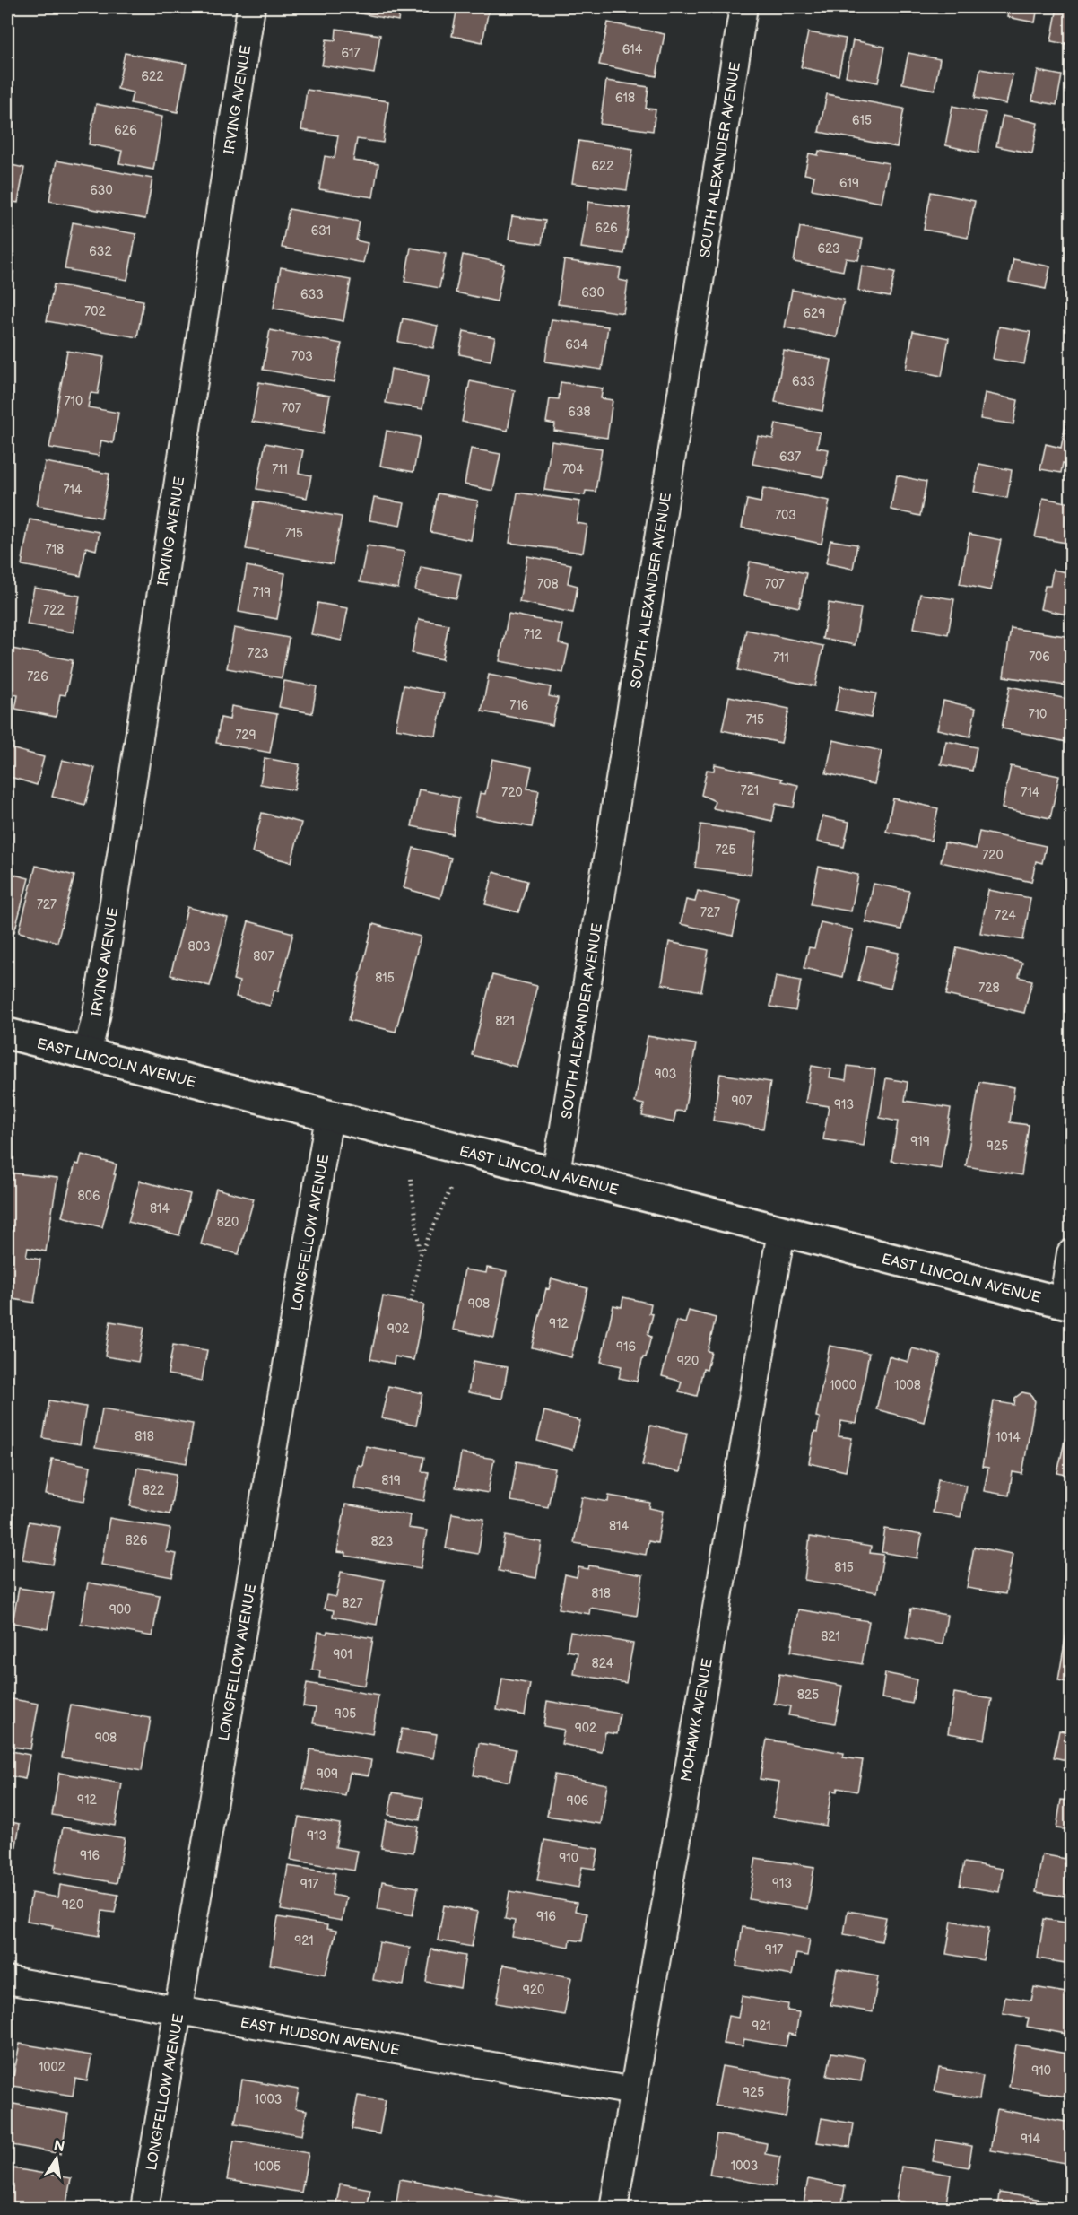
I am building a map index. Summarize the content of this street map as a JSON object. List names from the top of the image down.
{
  "streets": {
    "street": [
      "IRVING AVENUE",
      "SOUTH ALEXANDER AVENUE",
      "EAST LINCOLN AVENUE",
      "LONGFELLOW AVENUE",
      "MOHAWK AVENUE",
      "EAST HUDSON AVENUE"
    ]
  },
  "crossings": [
    ["IRVING AVENUE", "EAST LINCOLN AVENUE"],
    ["SOUTH ALEXANDER AVENUE", "EAST LINCOLN AVENUE"],
    ["EAST LINCOLN AVENUE", "LONGFELLOW AVENUE"],
    ["EAST LINCOLN AVENUE", "MOHAWK AVENUE"],
    ["LONGFELLOW AVENUE", "EAST HUDSON AVENUE"],
    ["MOHAWK AVENUE", "EAST HUDSON AVENUE"]
  ],
  "house_numbers": [
    "614",
    "617",
    "622",
    "618",
    "615",
    "626",
    "622",
    "619",
    "630",
    "626",
    "631",
    "623",
    "632",
    "630",
    "633",
    "702",
    "629",
    "634",
    "703",
    "633",
    "710",
    "707",
    "638",
    "637",
    "711",
    "704",
    "714",
    "703",
    "715",
    "718",
    "708",
    "707",
    "719",
    "722",
    "712",
    "723",
    "706",
    "711",
    "726",
    "716",
    "710",
    "715",
    "729",
    "721",
    "720",
    "714",
    "725",
    "720",
    "727",
    "727",
    "724",
    "803",
    "807",
    "815",
    "728",
    "821",
    "903",
    "907",
    "913",
    "919",
    "925",
    "806",
    "814",
    "820",
    "908",
    "912",
    "902",
    "916",
    "920",
    "1000",
    "1008",
    "818",
    "1014",
    "819",
    "822",
    "814",
    "826",
    "823",
    "815",
    "818",
    "827",
    "900",
    "821",
    "901",
    "824",
    "825",
    "905",
    "902",
    "908",
    "909",
    "912",
    "906",
    "913",
    "916",
    "910",
    "913",
    "917",
    "920",
    "916",
    "921",
    "917",
    "920",
    "921",
    "1002",
    "910",
    "925",
    "1003",
    "914",
    "1003",
    "1005"
  ],
  "north": "top"
}
